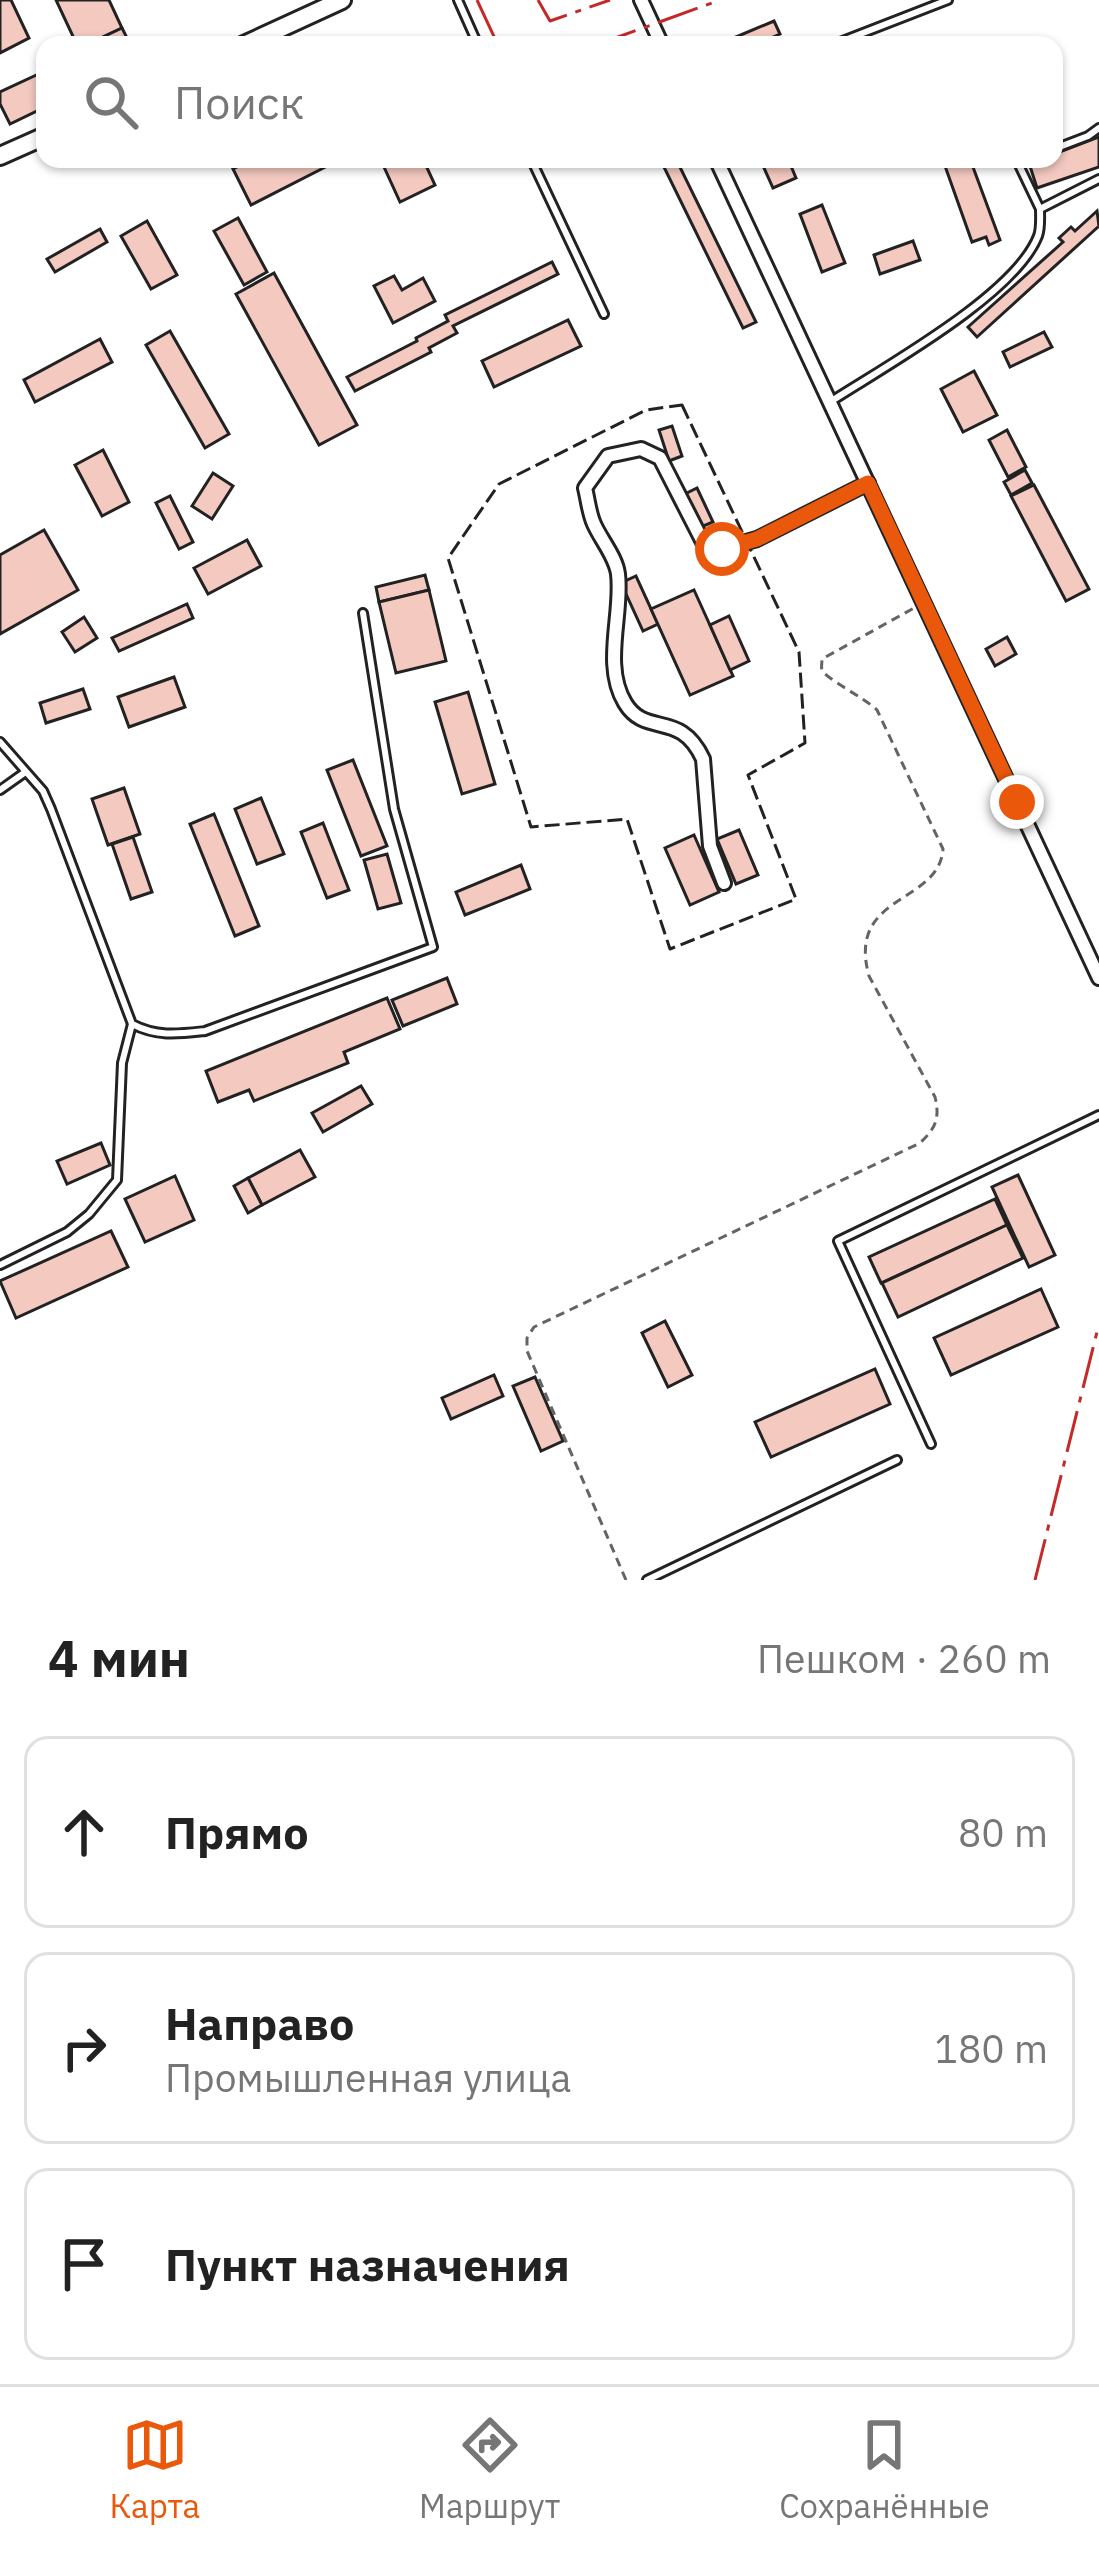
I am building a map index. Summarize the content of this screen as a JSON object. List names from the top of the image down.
{
  "page": {
    "search": "Поиск",
    "heading": ["4 мин", "Пешком · 260 m"],
    "list": [
      ["Прямо", "80 m"],
      ["Направо", "Промышленная улица", "180 m"],
      "Пункт назначения"
    ],
    "nav": ["Карта", "Маршрут", "Сохранённые"]
  }
}
